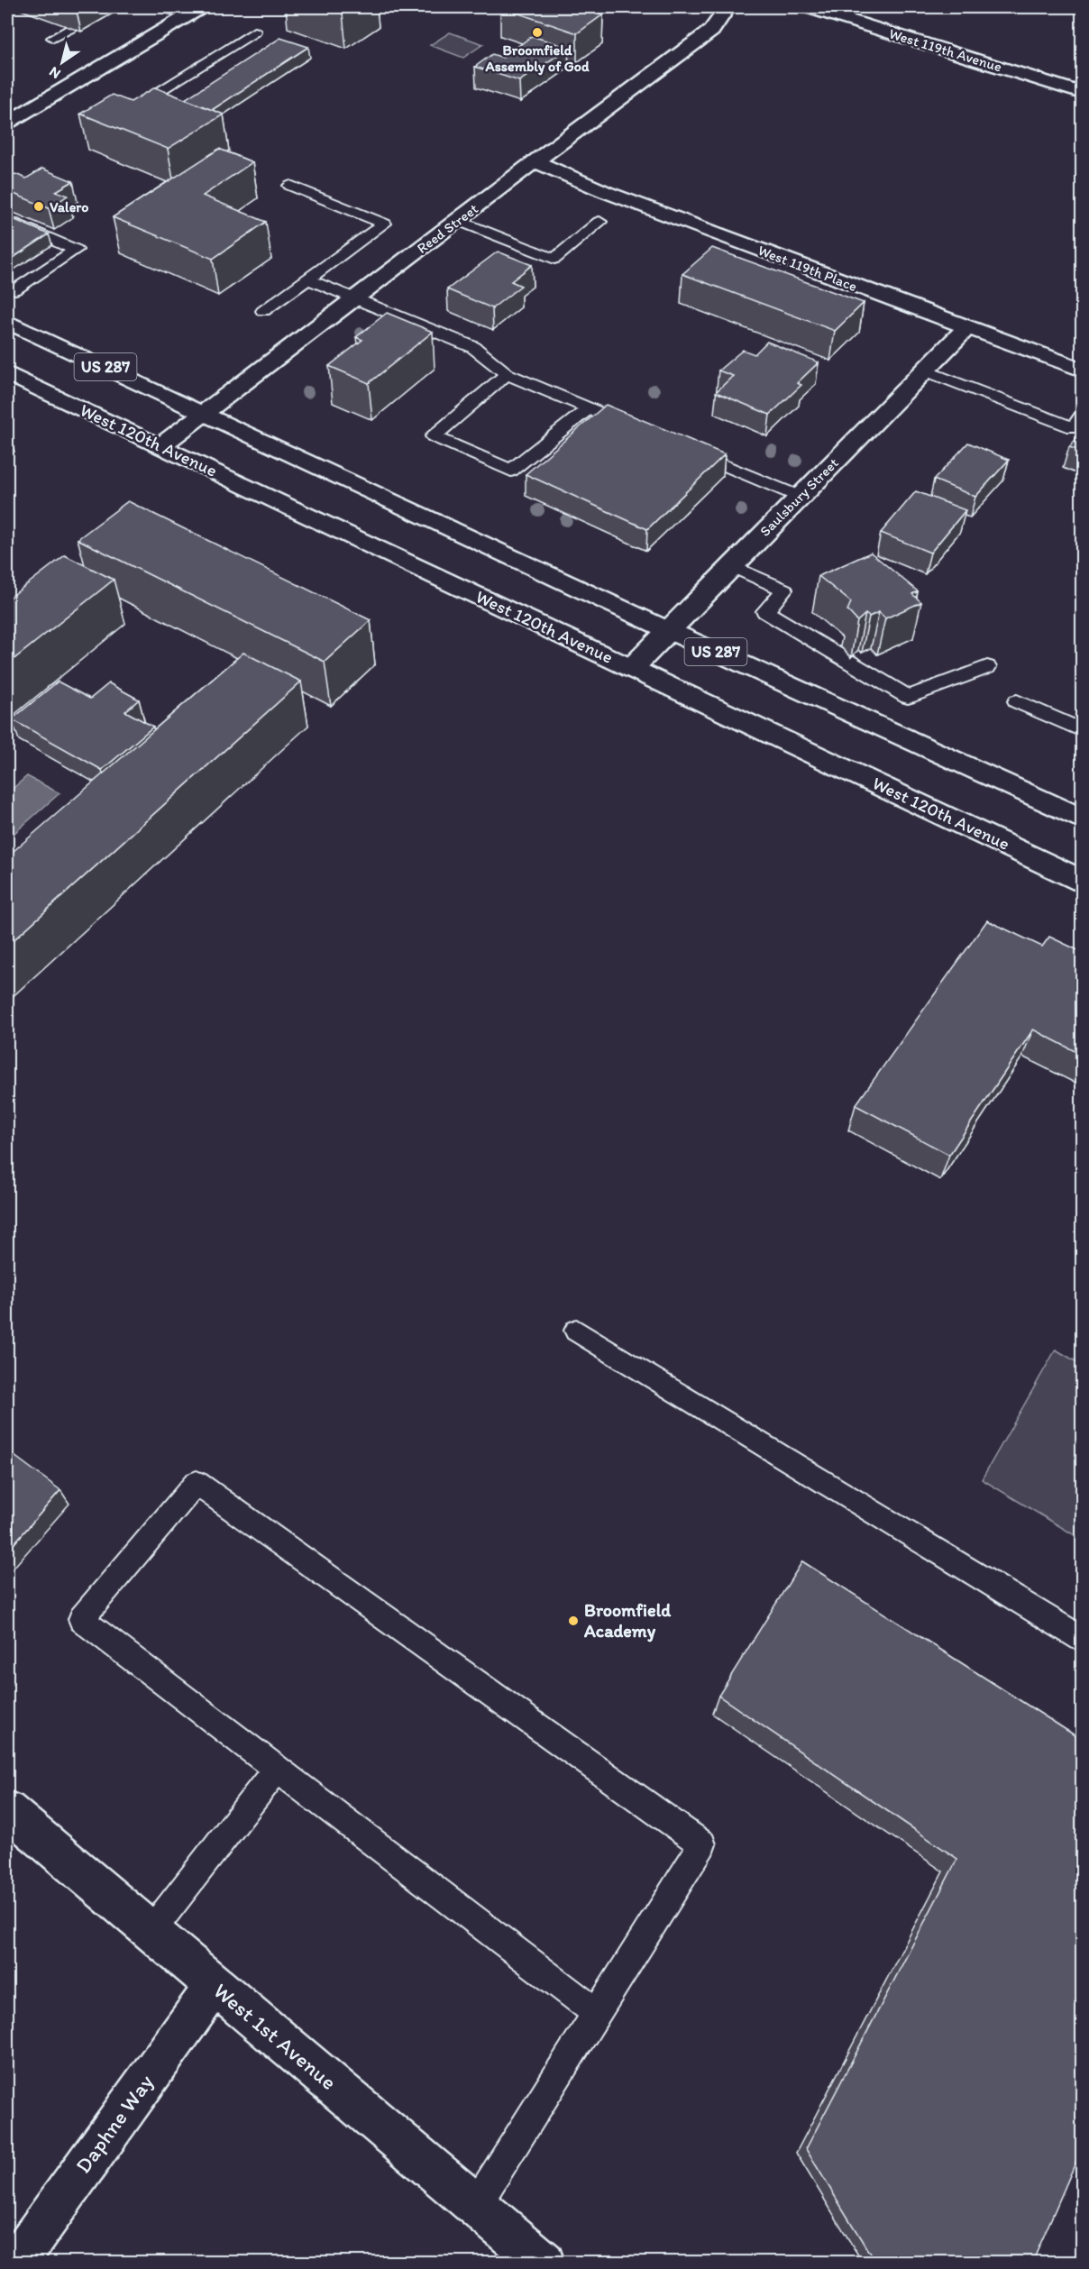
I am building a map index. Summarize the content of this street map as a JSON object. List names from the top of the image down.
{
  "streets": {
    "street": [
      "West 119th Avenue",
      "Reed Street",
      "West 119th Place",
      "US 287",
      "West 120th Avenue",
      "Saulsbury Street",
      "West 1st Avenue",
      "Daphne Way"
    ]
  },
  "crossings": [
    ["Reed Street", "West 119th Place"],
    ["Reed Street", "US 287"],
    ["Reed Street", "West 120th Avenue"],
    ["West 119th Place", "Saulsbury Street"],
    ["US 287", "Saulsbury Street"],
    ["West 120th Avenue", "Saulsbury Street"],
    ["West 1st Avenue", "Daphne Way"]
  ],
  "places": ["Broomfield Assembly of God", "Valero", "Broomfield Academy"],
  "north": "bottom left"
}
